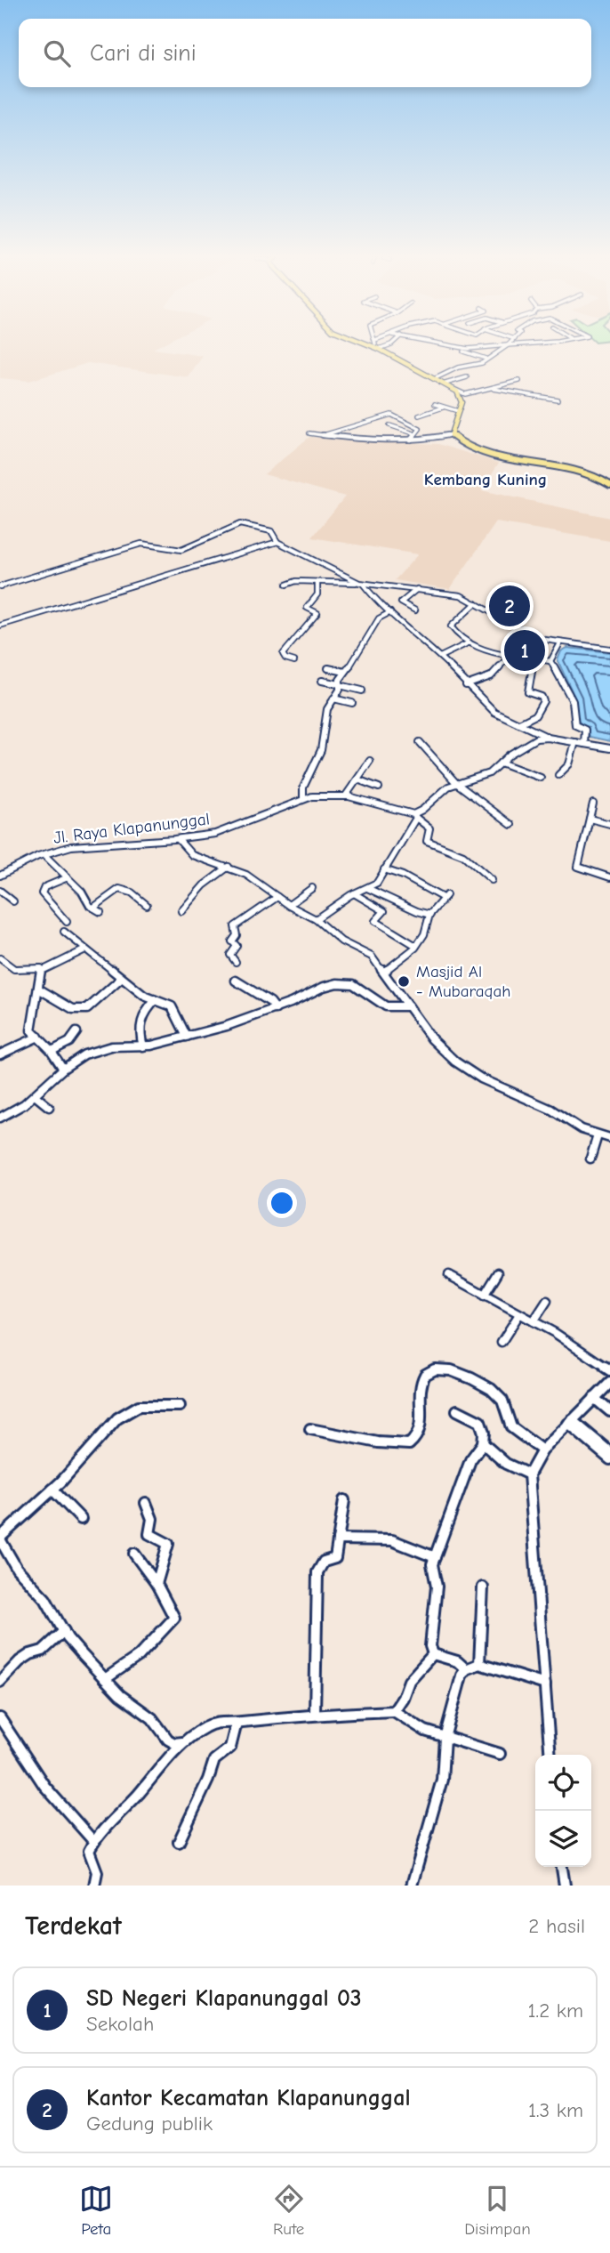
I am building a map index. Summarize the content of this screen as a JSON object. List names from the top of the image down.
{
  "streets": {
    "street": ["Jl. Raya Klapanunggal"]
  },
  "districts": ["Kembang Kuning"],
  "places": ["Masjid Al - Mubaraqah"],
  "page": {
    "search": "Cari di sini",
    "pins": ["2", "1"],
    "heading": ["Terdekat", "2 hasil"],
    "list": [
      {
        "mark": "1",
        "name": "SD Negeri Klapanunggal 03",
        "note": "Sekolah",
        "value": "1.2 km"
      },
      {
        "mark": "2",
        "name": "Kantor Kecamatan Klapanunggal",
        "note": "Gedung publik",
        "value": "1.3 km"
      }
    ],
    "nav": ["Peta", "Rute", "Disimpan"]
  }
}
